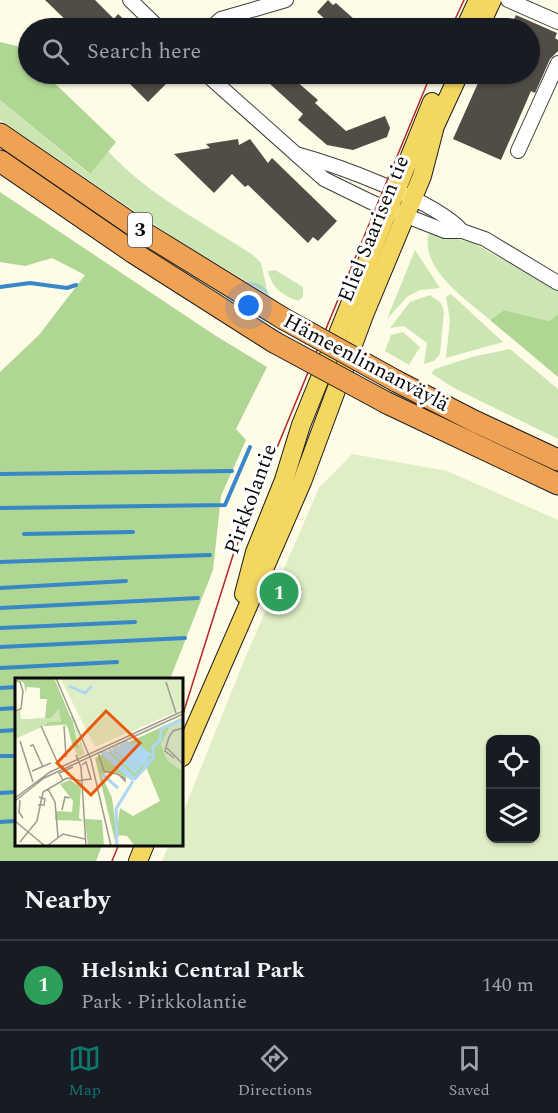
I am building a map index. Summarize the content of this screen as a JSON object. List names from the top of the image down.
{
  "streets": {
    "highway": ["3", "Hämeenlinnanväylä"],
    "main road": ["Eliel Saarisen tie", "Pirkkolantie"]
  },
  "crossings": [
    ["Eliel Saarisen tie", "Pirkkolantie"]
  ],
  "page": {
    "search": "Search here",
    "pins": "1",
    "heading": "Nearby",
    "list": [
      {
        "mark": "1",
        "name": "Helsinki Central Park",
        "note": "Park · Pirkkolantie",
        "value": "140 m"
      }
    ],
    "nav": ["Map", "Directions", "Saved"]
  }
}
